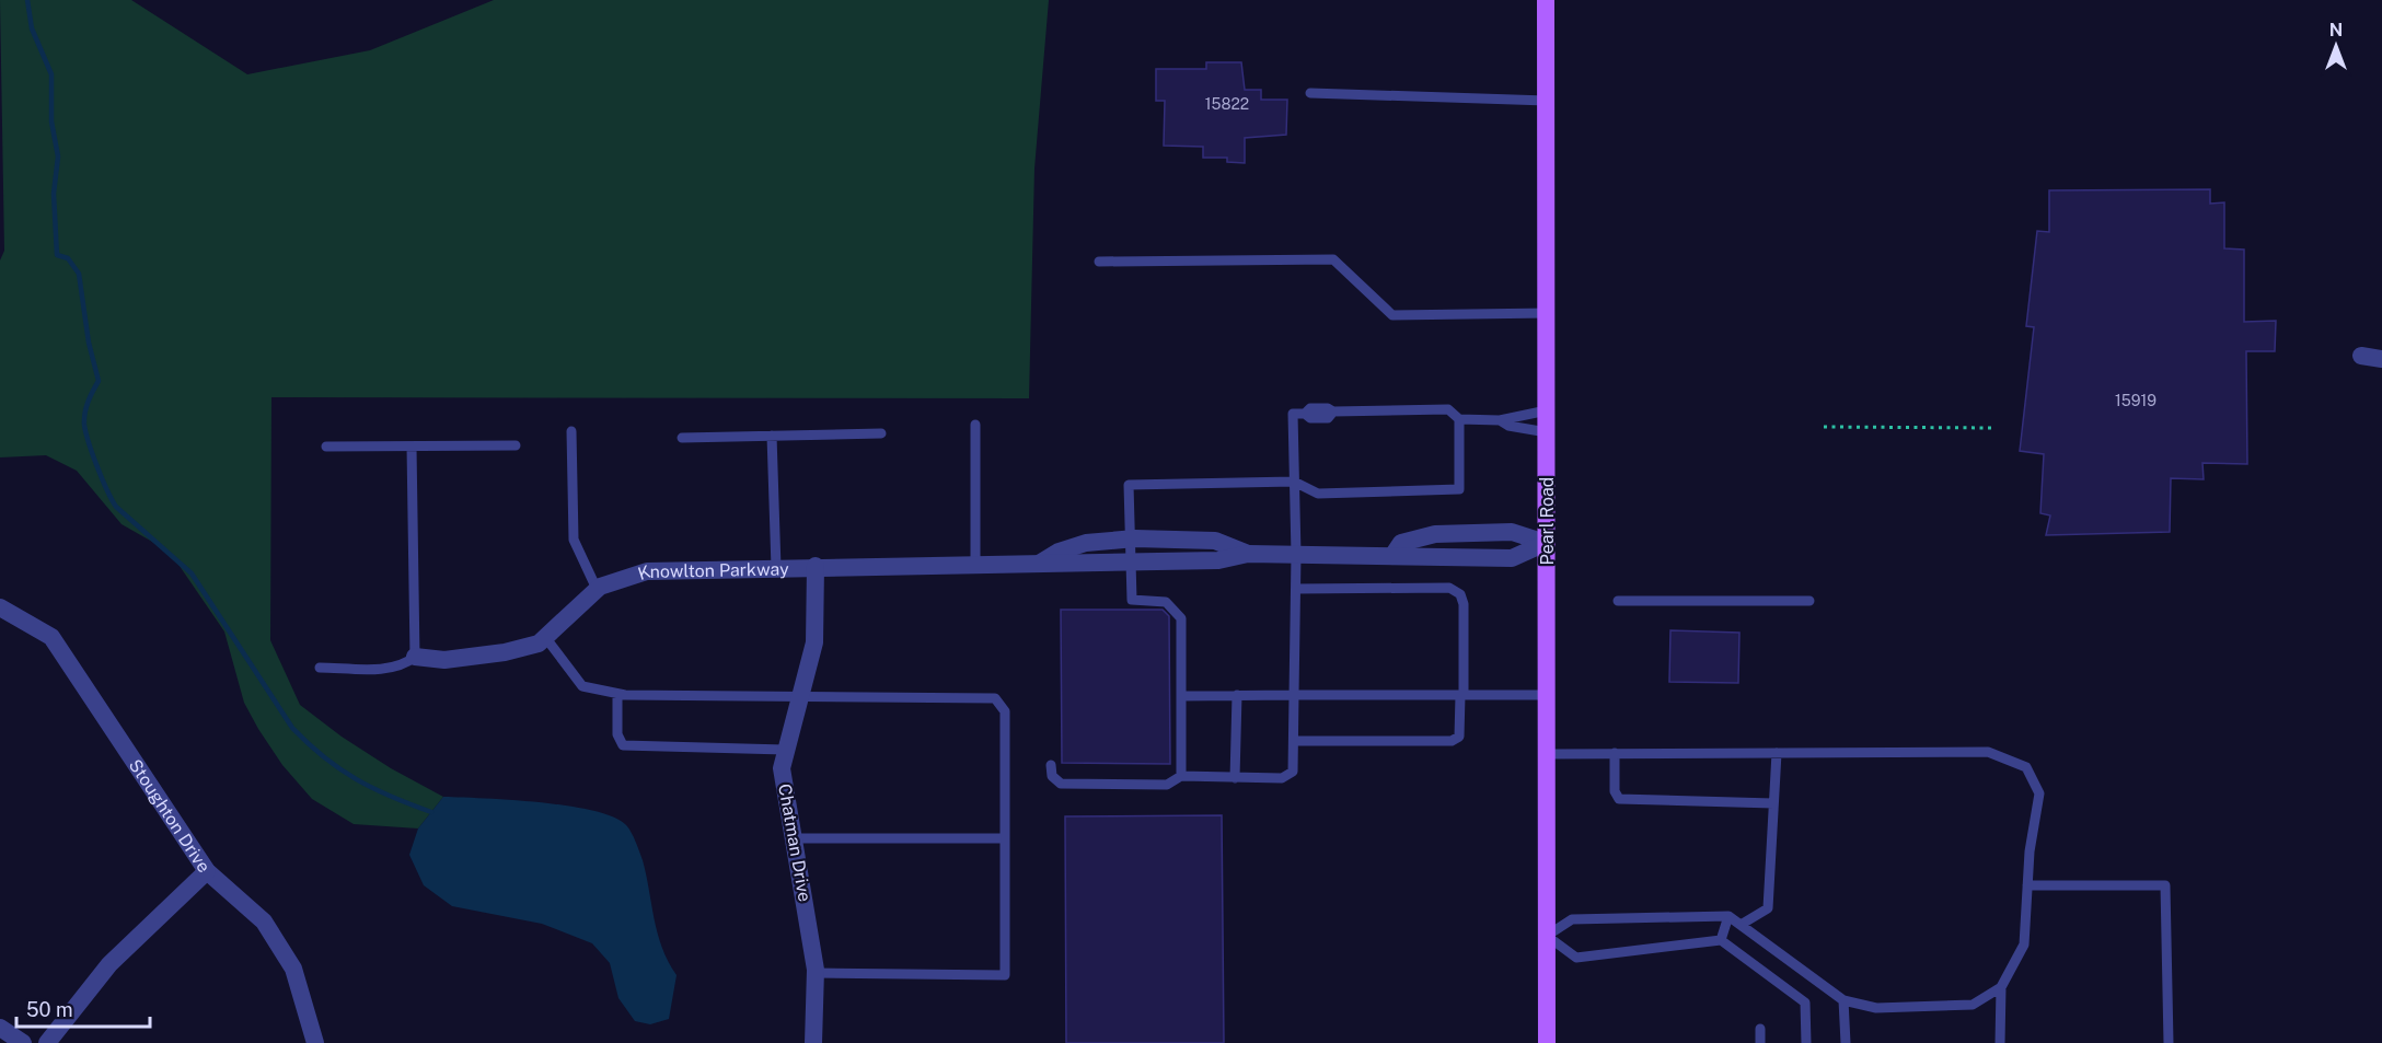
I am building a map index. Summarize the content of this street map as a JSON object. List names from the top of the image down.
{
  "streets": {
    "main road": ["Pearl Road"],
    "street": ["Knowlton Parkway", "Stoughton Drive", "Chatman Drive"]
  },
  "crossings": [
    ["Pearl Road", "Knowlton Parkway"],
    ["Knowlton Parkway", "Chatman Drive"]
  ],
  "house_numbers": ["15822", "15919"],
  "scale_bar": "50 m",
  "north": "top"
}
